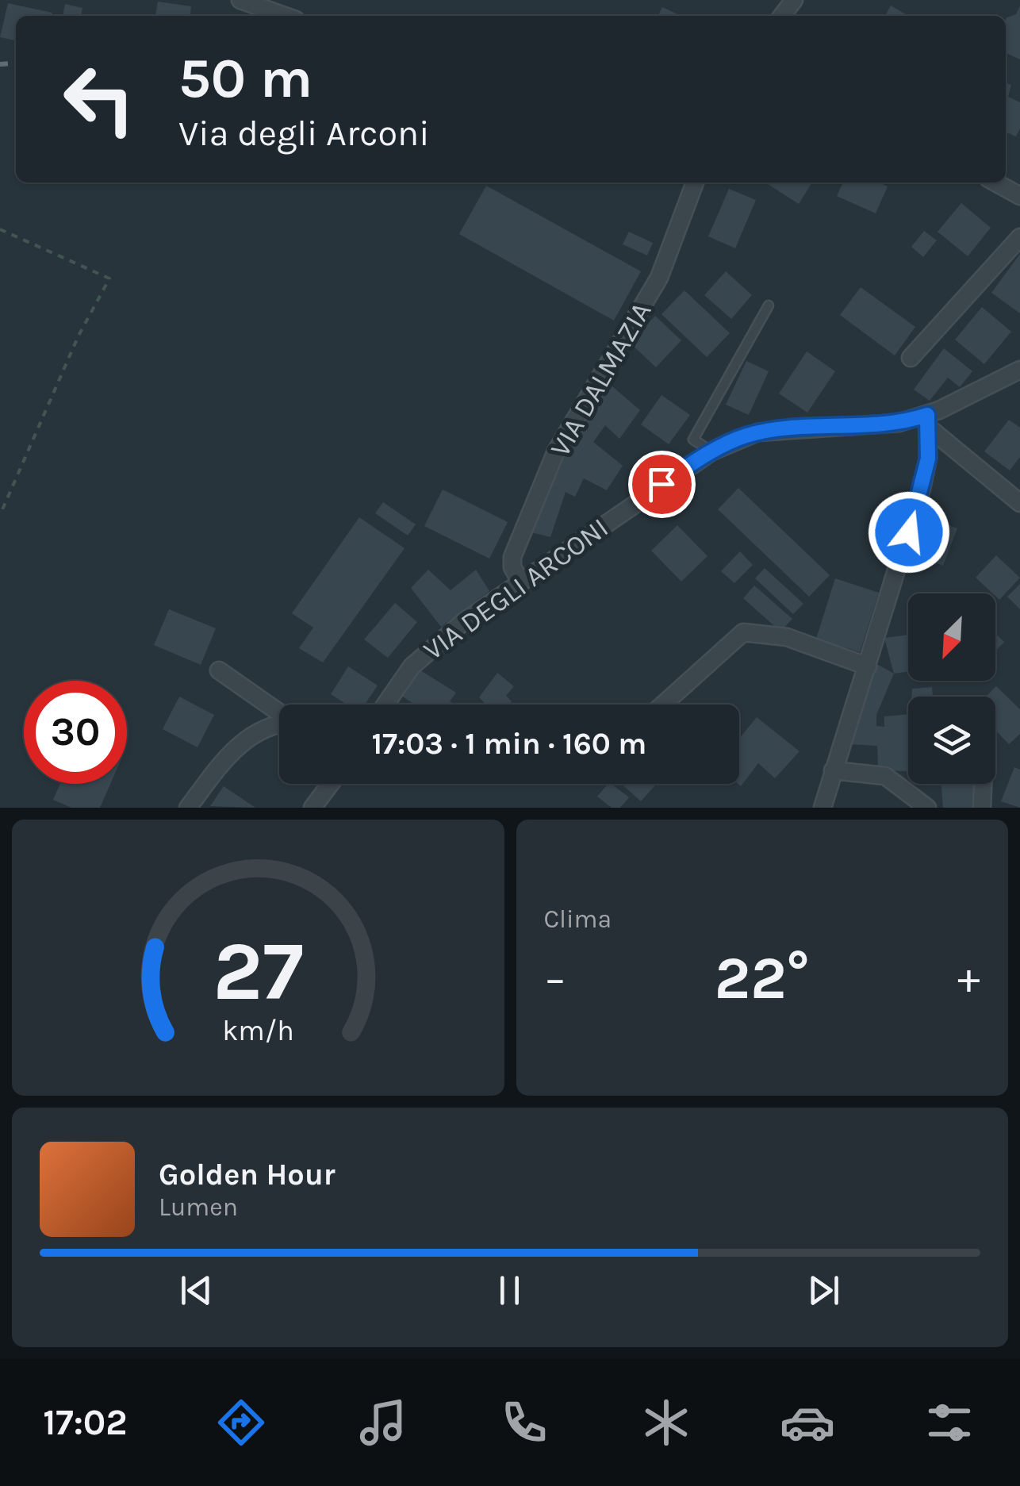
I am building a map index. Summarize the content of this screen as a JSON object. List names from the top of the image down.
{
  "streets": {
    "street": ["VIA DALMAZIA", "VIA DEGLI ARCONI"]
  },
  "crossings": [
    ["VIA DALMAZIA", "VIA DEGLI ARCONI"]
  ],
  "north": "bottom left",
  "page": {
    "turn": ["50 m", "Via degli Arconi"],
    "limit": "30",
    "trip": "17:03 · 1 min · 160 m",
    "tile": "Clima",
    "heat": ["−", "22°", "+"],
    "song": ["Golden Hour", "Lumen"],
    "tabs": "17:02",
    "gauge": ["27", "km/h"]
  }
}
